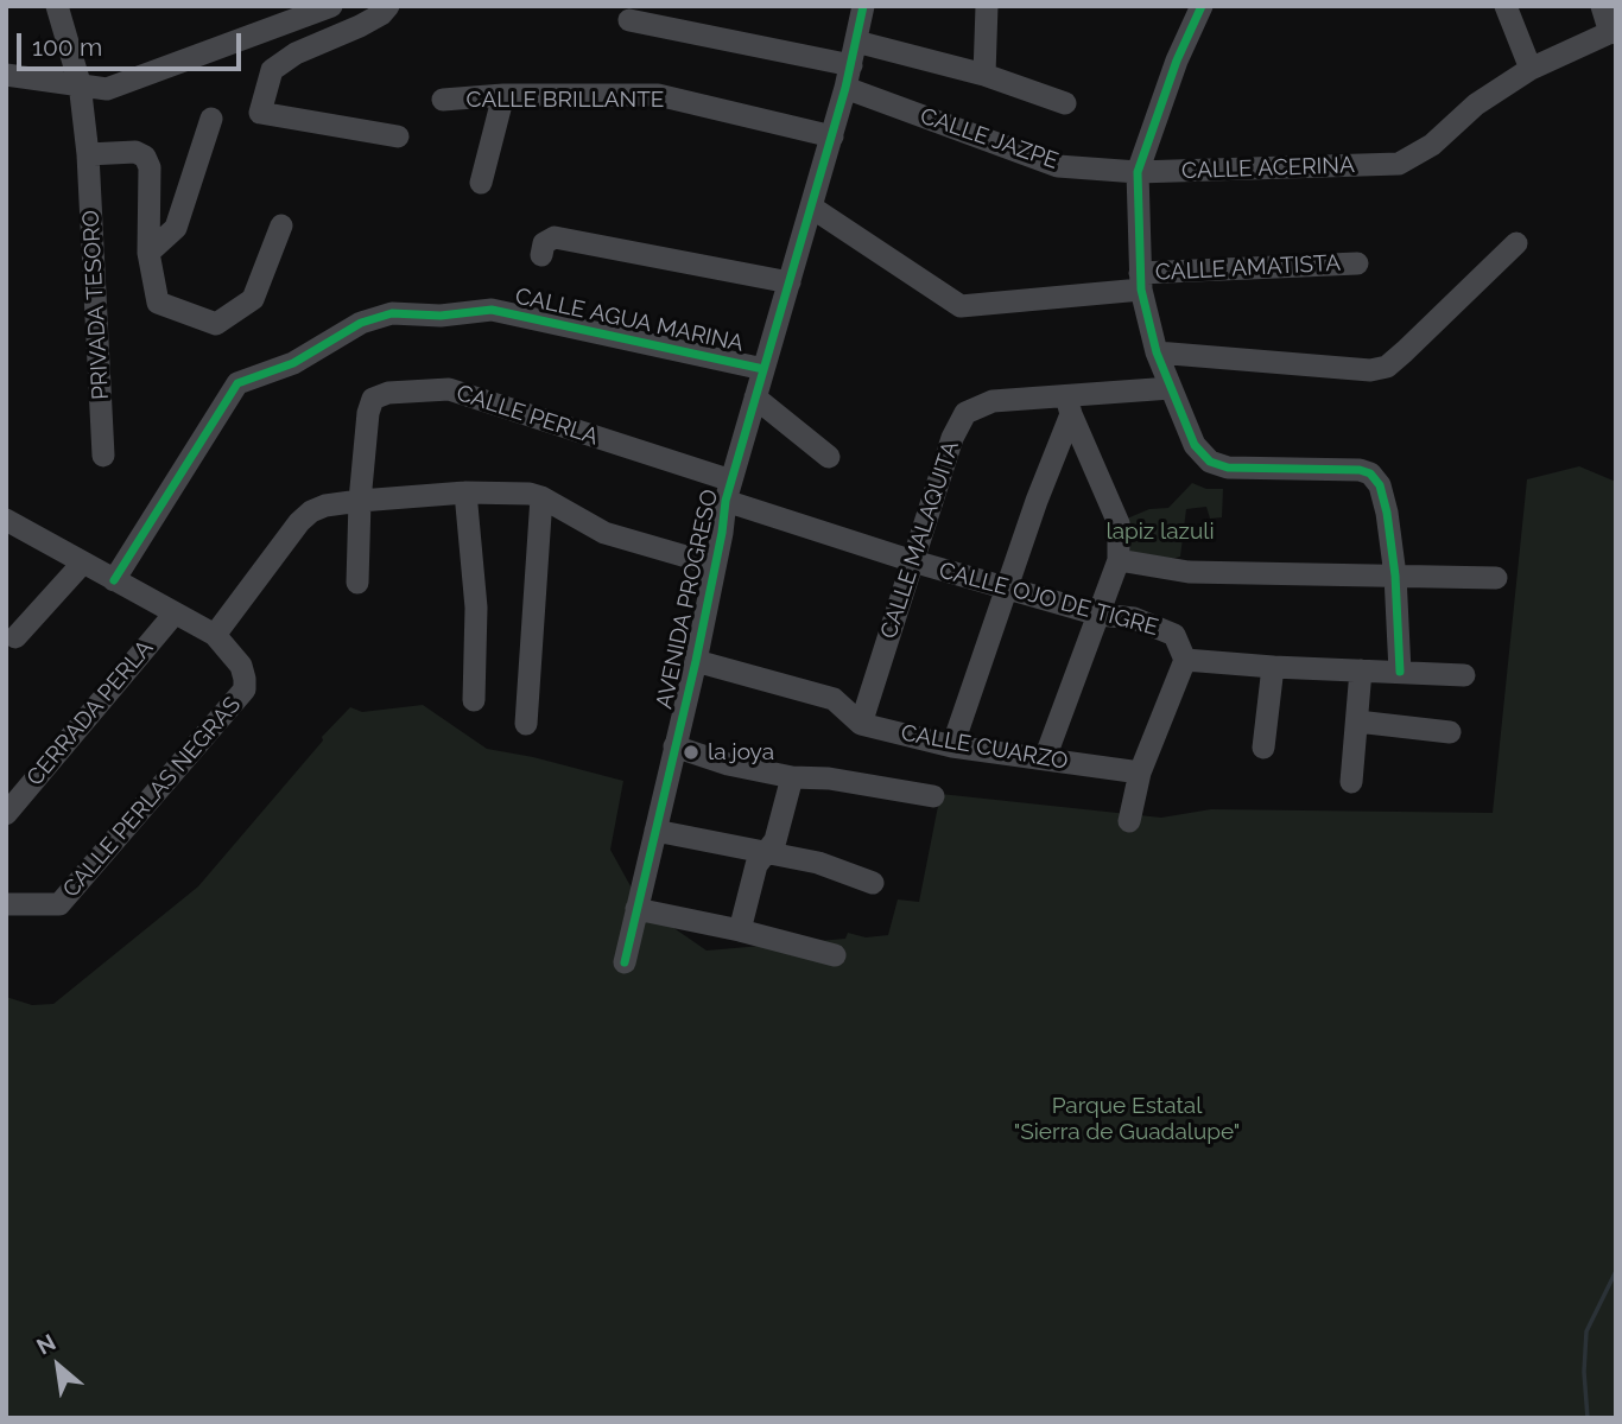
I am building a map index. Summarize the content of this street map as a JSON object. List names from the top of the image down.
{
  "streets": {
    "street": [
      "CALLE BRILLANTE",
      "CALLE JAZPE",
      "CALLE ACERINA",
      "CALLE AMATISTA",
      "PRIVADA TESORO",
      "CALLE AGUA MARINA",
      "CALLE PERLA",
      "CALLE MALAQUITA",
      "AVENIDA PROGRESO",
      "CALLE OJO DE TIGRE",
      "CERRADA PERLA",
      "CALLE CUARZO",
      "CALLE PERLAS NEGRAS"
    ]
  },
  "crossings": [
    ["CALLE BRILLANTE", "AVENIDA PROGRESO"],
    ["CALLE JAZPE", "CALLE ACERINA"],
    ["CALLE JAZPE", "AVENIDA PROGRESO"],
    ["CALLE AMATISTA", "AVENIDA PROGRESO"],
    ["CALLE AGUA MARINA", "AVENIDA PROGRESO"],
    ["CALLE PERLA", "AVENIDA PROGRESO"],
    ["CALLE PERLA", "CALLE OJO DE TIGRE"],
    ["CALLE MALAQUITA", "CALLE OJO DE TIGRE"],
    ["CALLE MALAQUITA", "CALLE CUARZO"],
    ["AVENIDA PROGRESO", "CALLE OJO DE TIGRE"],
    ["AVENIDA PROGRESO", "CALLE CUARZO"]
  ],
  "parks": ["lapiz lazuli", "Parque Estatal \"Sierra de Guadalupe\""],
  "places": ["la joya"],
  "scale_bar": "100 m",
  "north": "top left"
}
